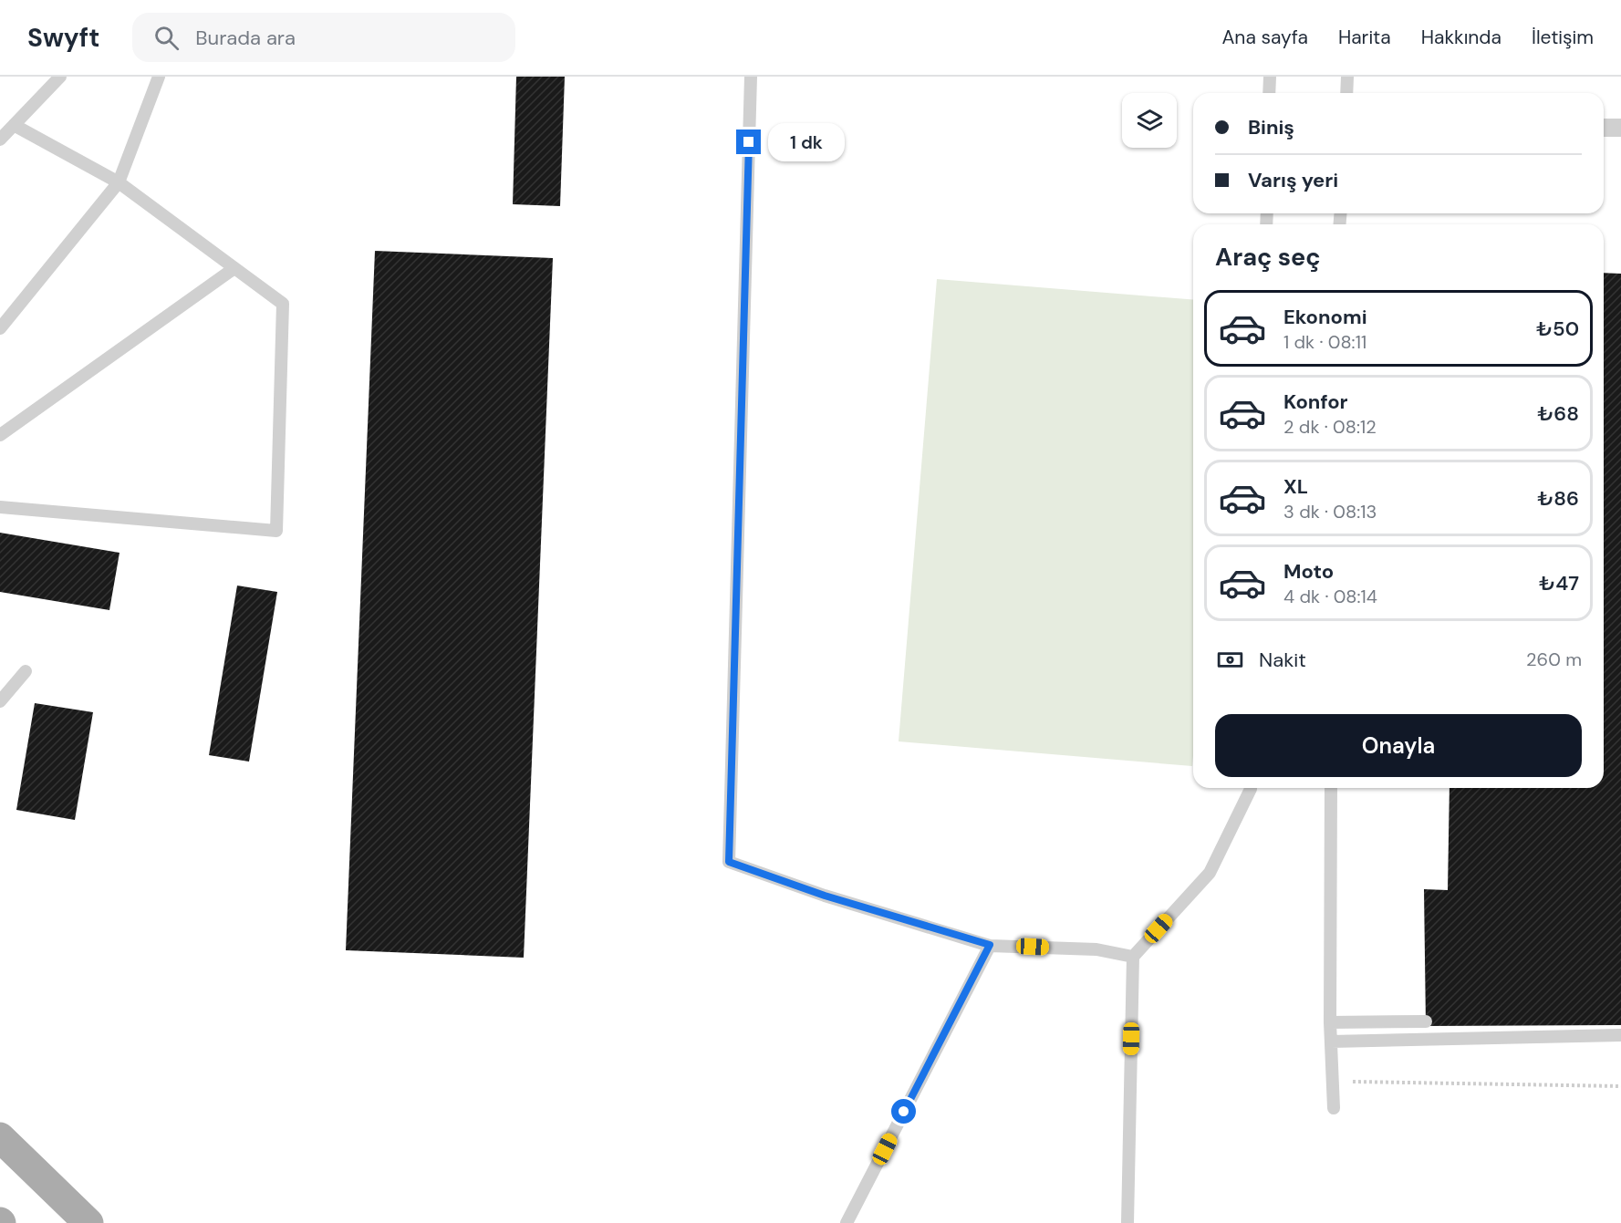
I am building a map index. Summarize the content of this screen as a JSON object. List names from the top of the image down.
{
  "page": {
    "header": "Swyft",
    "search": "Burada ara",
    "nav": [
      "Ana sayfa",
      "Harita",
      "Hakkında",
      "İletişim"
    ],
    "banner": ["Biniş", "Varış yeri"],
    "bubble": "1 dk",
    "heading": "Araç seç",
    "list": [
      {
        "name": "Ekonomi",
        "note": "1 dk · 08:11",
        "value": "₺50"
      },
      {
        "name": "Konfor",
        "note": "2 dk · 08:12",
        "value": "₺68"
      },
      {
        "name": "XL",
        "note": "3 dk · 08:13",
        "value": "₺86"
      },
      {
        "name": "Moto",
        "note": "4 dk · 08:14",
        "value": "₺47"
      }
    ],
    "pay": ["Nakit", "260 m"],
    "buttons": "Onayla"
  }
}
